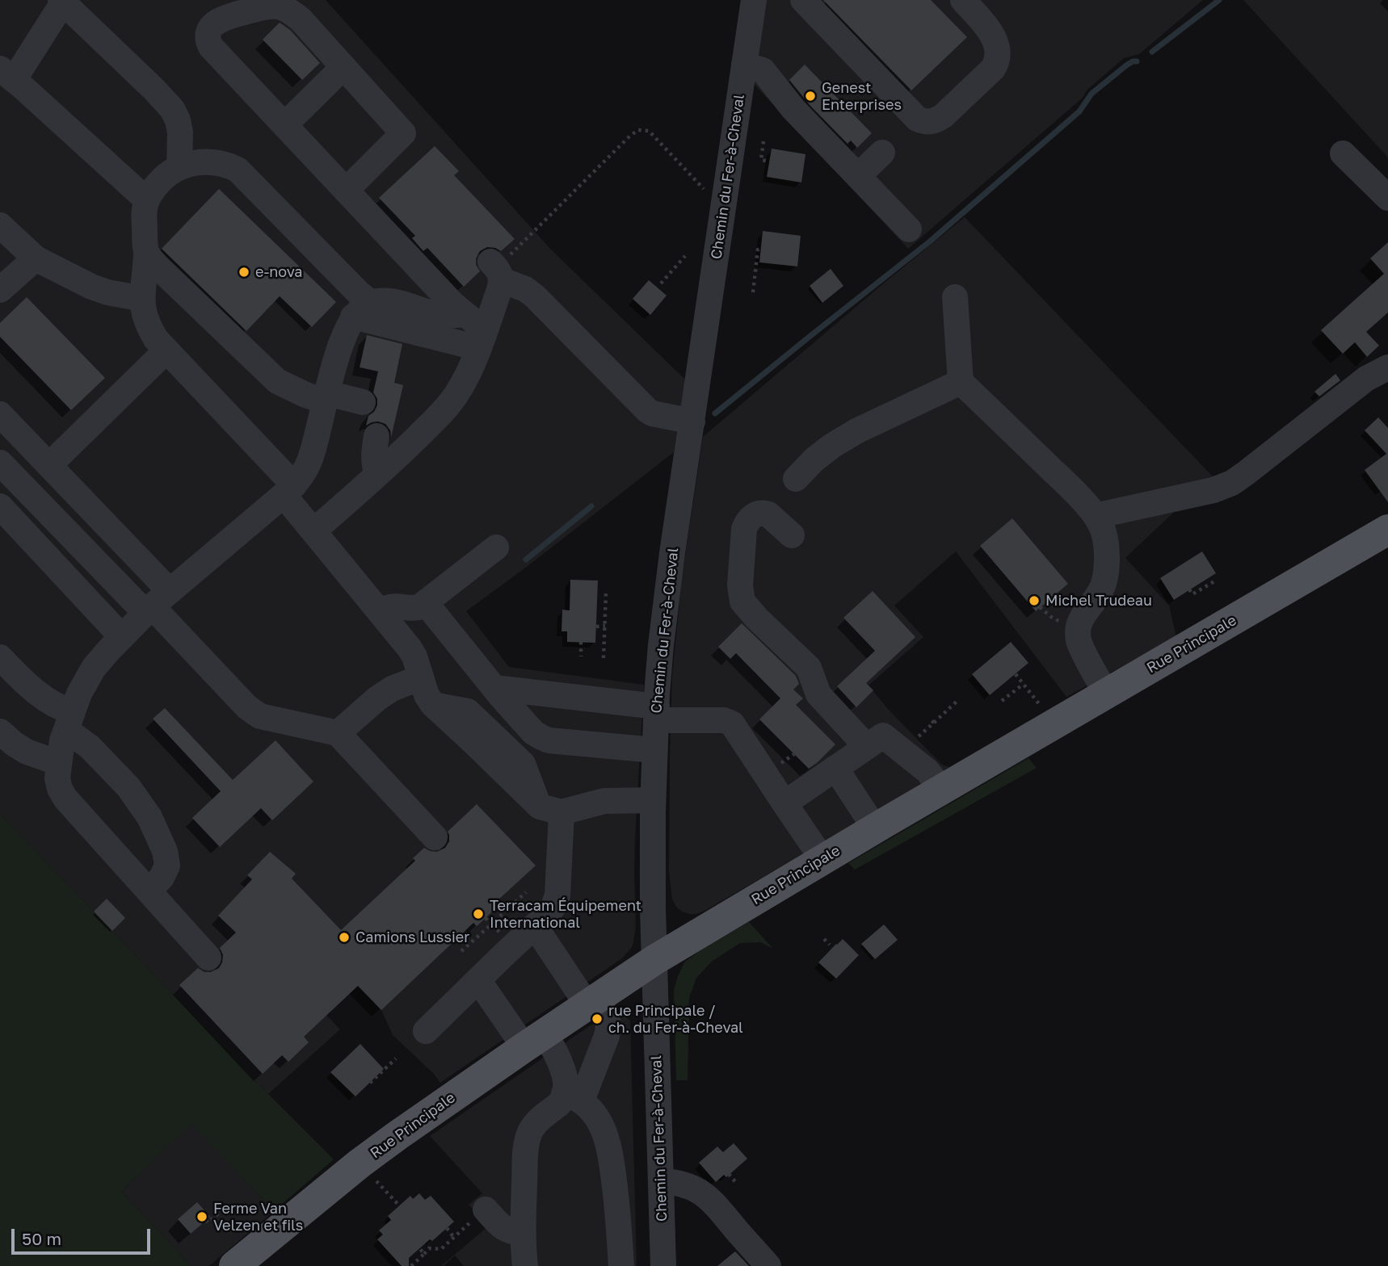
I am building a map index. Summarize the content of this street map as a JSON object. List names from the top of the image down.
{
  "streets": {
    "main road": ["Rue Principale"],
    "street": ["Chemin du Fer-à-Cheval"]
  },
  "crossings": [
    ["Chemin du Fer-à-Cheval", "Rue Principale"]
  ],
  "places": [
    "Genest Enterprises",
    "e-nova",
    "Michel Trudeau",
    "Terracam Équipement International",
    "Camions Lussier",
    "rue Principale / ch. du Fer-à-Cheval",
    "Ferme Van Velzen et fils"
  ],
  "scale_bar": "50 m"
}
